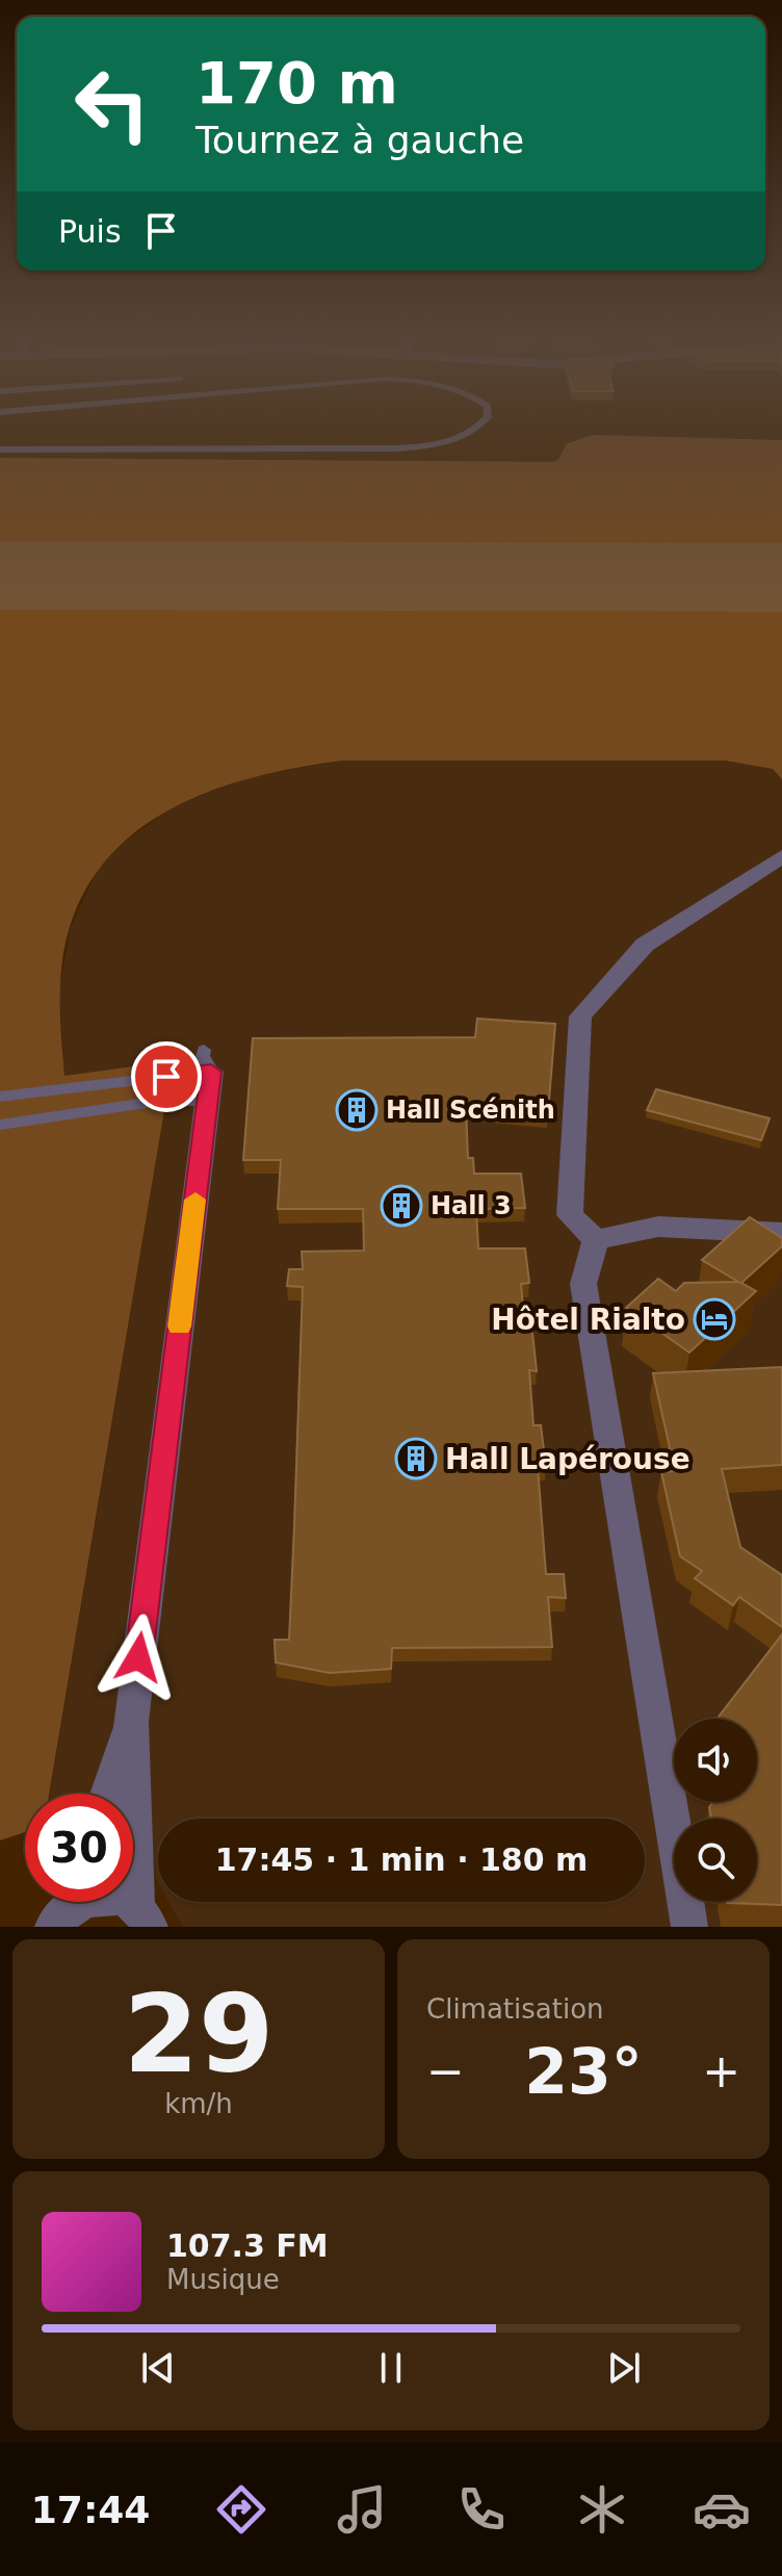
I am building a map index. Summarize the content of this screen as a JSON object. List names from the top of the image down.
{
  "places": {
    "building": ["Hall Scénith", "Hall 3", "Hall Lapérouse"],
    "hotel": ["Hôtel Rialto"]
  },
  "page": {
    "turn": ["170 m", "Tournez à gauche"],
    "then": "Puis",
    "limit": "30",
    "trip": "17:45 · 1 min · 180 m",
    "tile": [
      ["29", "km/h"],
      "Climatisation"
    ],
    "heat": ["−", "23°", "+"],
    "song": ["107.3 FM", "Musique"],
    "tabs": "17:44"
  }
}
